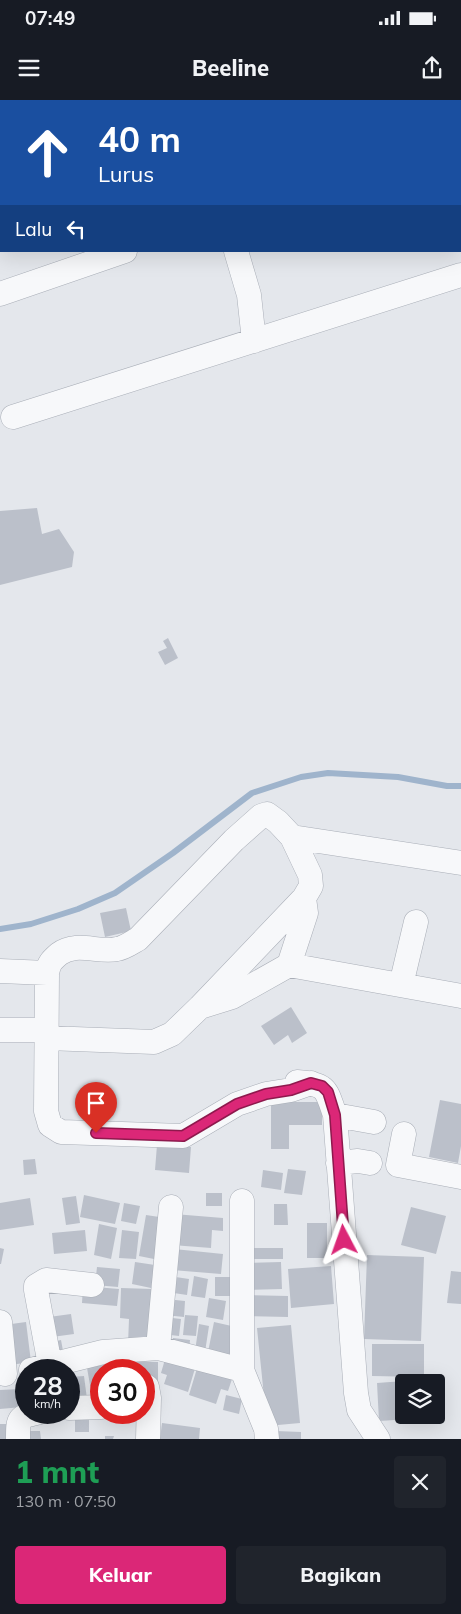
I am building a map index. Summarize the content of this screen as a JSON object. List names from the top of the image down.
{
  "page": {
    "status": "07:49",
    "header": "Beeline",
    "turn": ["40 m", "Lurus"],
    "then": "Lalu",
    "speed": "28 km/h",
    "limit": "30",
    "heading": ["1 mnt", "130 m · 07:50"],
    "buttons": ["Keluar", "Bagikan"]
  }
}
